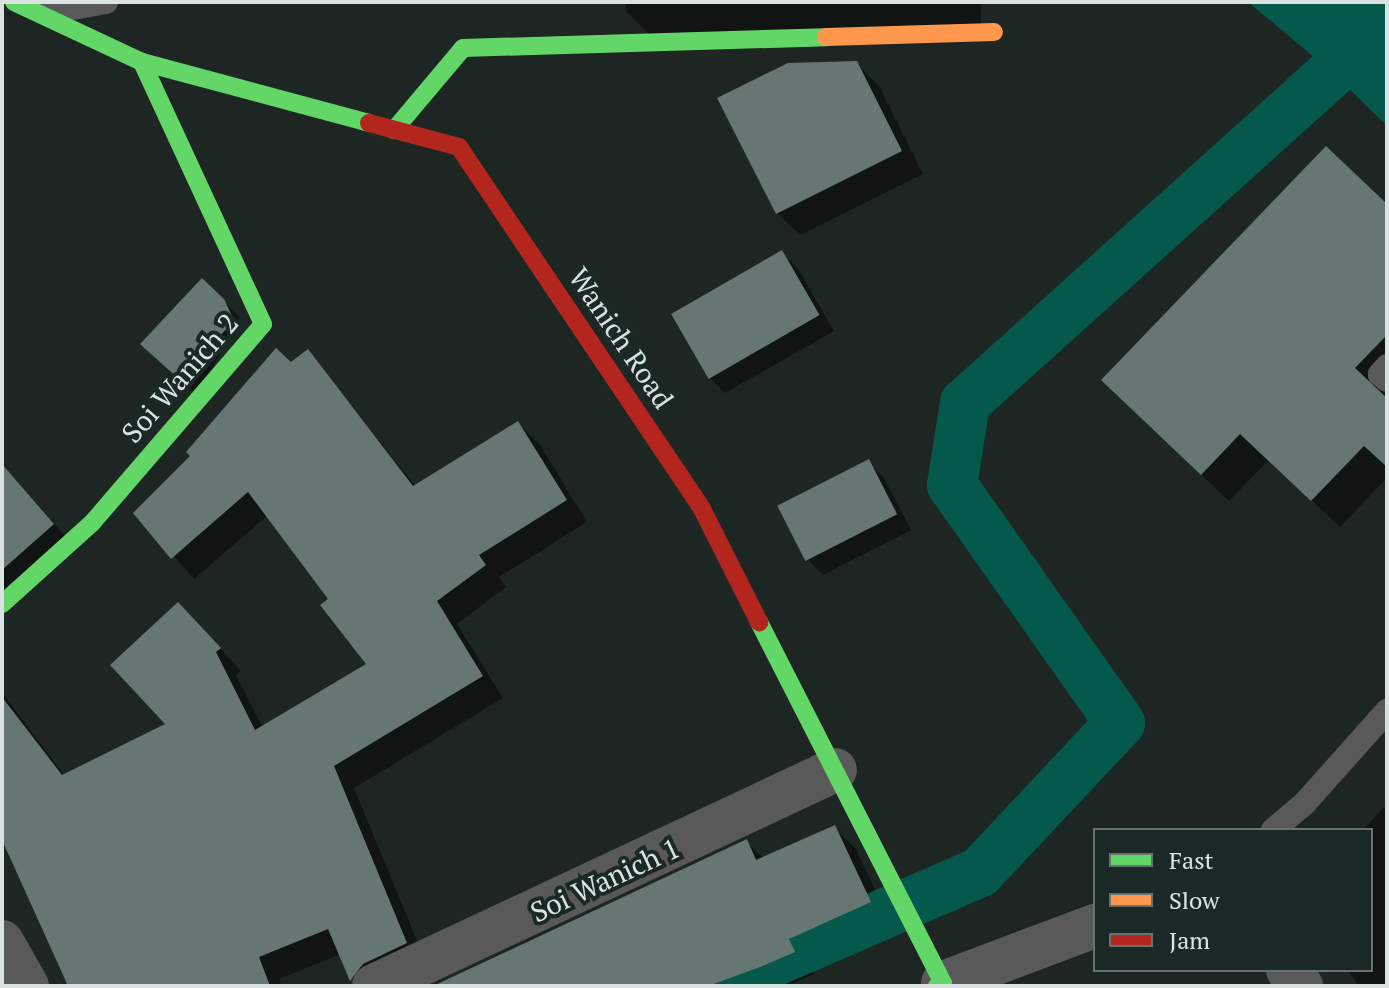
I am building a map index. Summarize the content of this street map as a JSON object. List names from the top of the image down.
{
  "streets": {
    "street": ["Wanich Road", "Soi Wanich 2", "Soi Wanich 1"]
  },
  "crossings": [
    ["Wanich Road", "Soi Wanich 2"],
    ["Wanich Road", "Soi Wanich 1"]
  ],
  "legend": ["Fast", "Slow", "Jam"]
}
